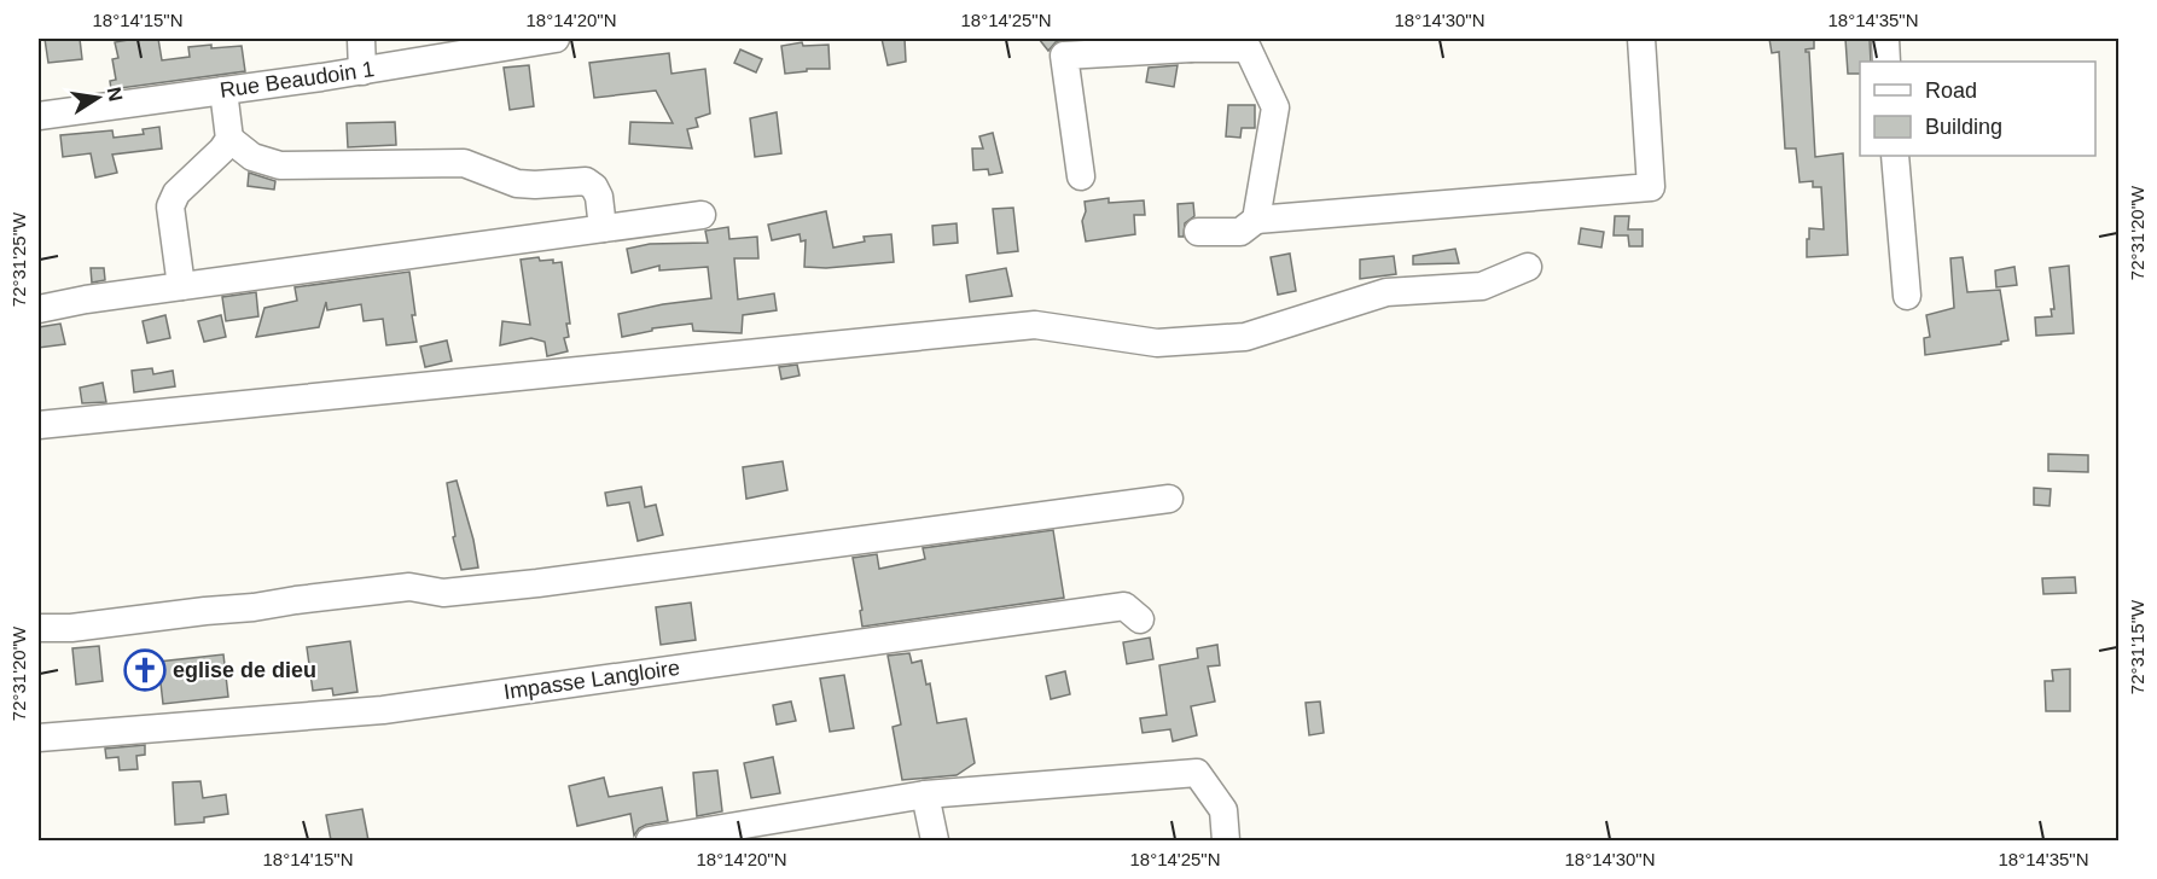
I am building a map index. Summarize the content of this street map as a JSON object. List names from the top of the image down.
{
  "streets": {
    "street": ["Rue Beaudoin 1", "Impasse Langloire"]
  },
  "places": {
    "church": ["eglise de dieu"]
  },
  "legend": ["Road", "Building"],
  "north": "right",
  "coordinates": [
    "18°14'15\"N",
    "18°14'20\"N",
    "18°14'25\"N",
    "18°14'30\"N",
    "18°14'35\"N",
    "72°31'20\"W",
    "72°31'25\"W",
    "72°31'15\"W"
  ]
}
